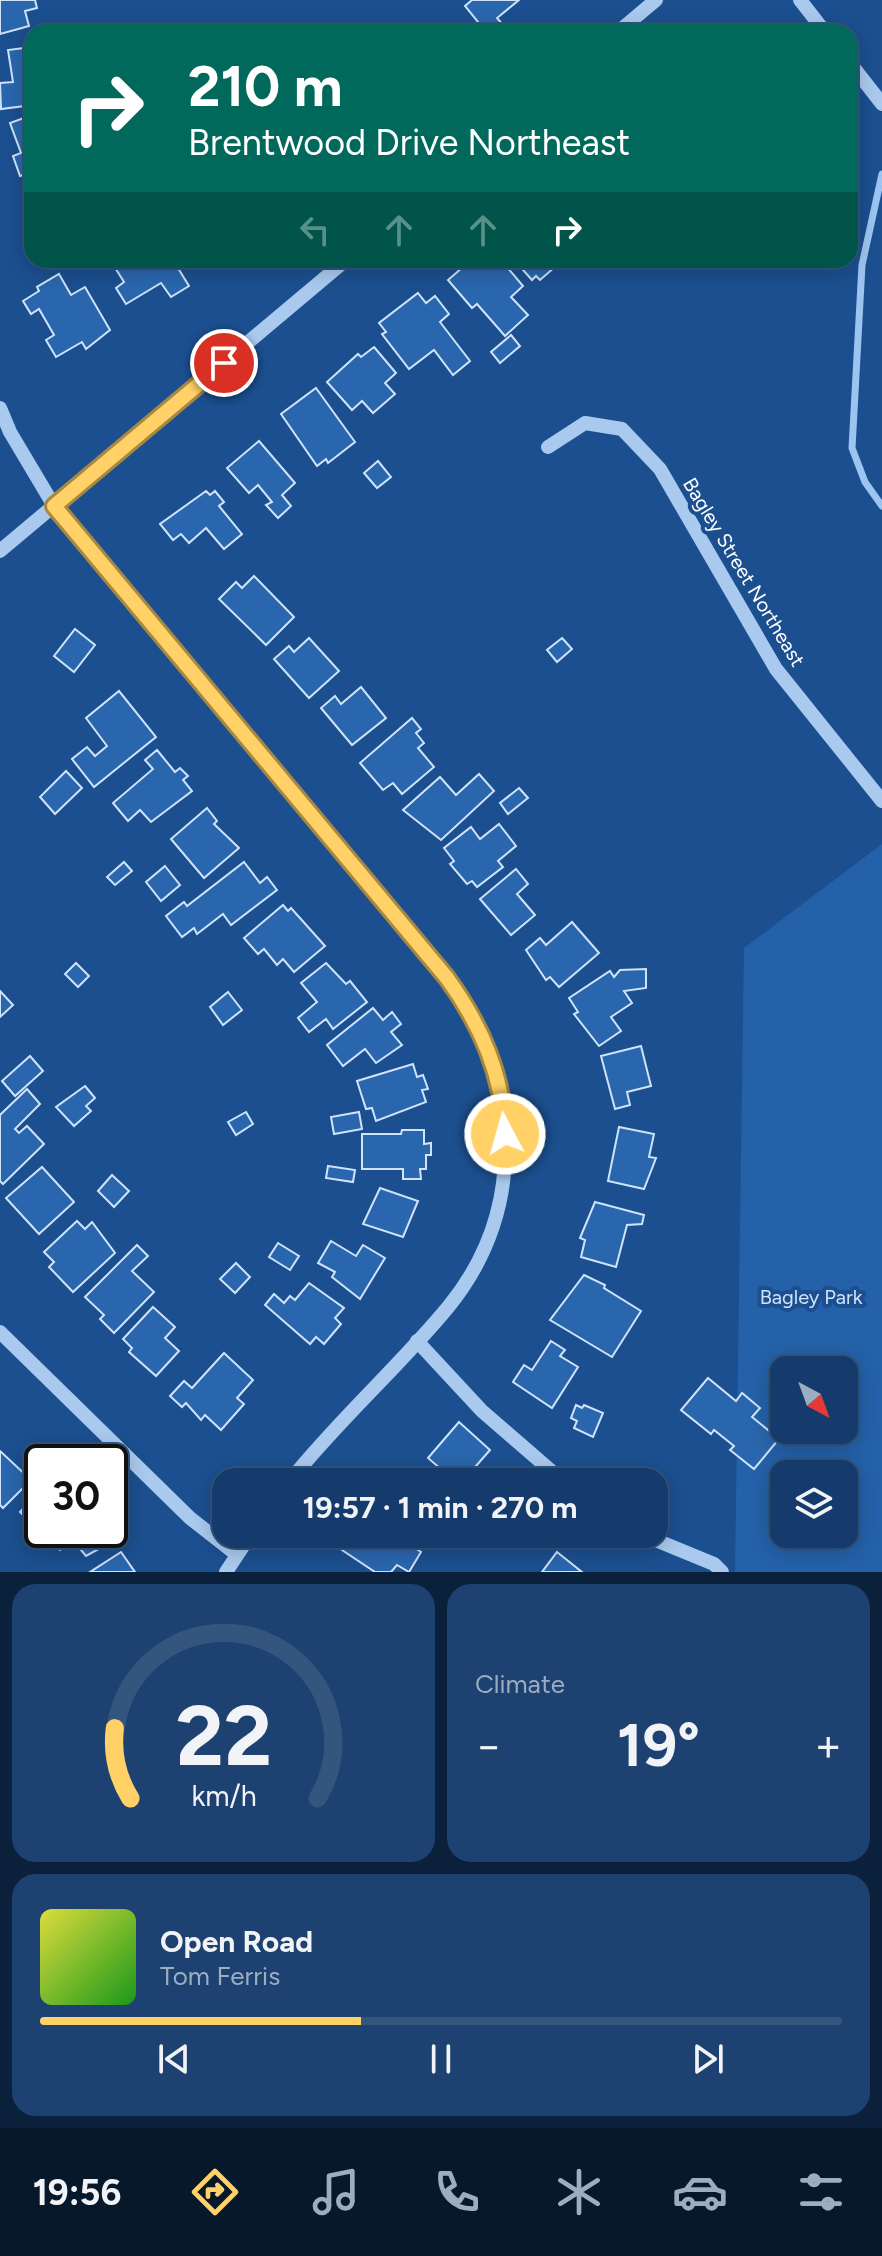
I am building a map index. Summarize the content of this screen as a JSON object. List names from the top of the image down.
{
  "streets": {
    "street": ["Bagley Street Northeast"]
  },
  "parks": ["Bagley Park"],
  "north": "bottom right",
  "page": {
    "turn": ["210 m", "Brentwood Drive Northeast"],
    "limit": "30",
    "trip": "19:57 · 1 min · 270 m",
    "tile": "Climate",
    "heat": ["−", "19°", "+"],
    "song": ["Open Road", "Tom Ferris"],
    "tabs": "19:56",
    "gauge": ["22", "km/h"]
  }
}
